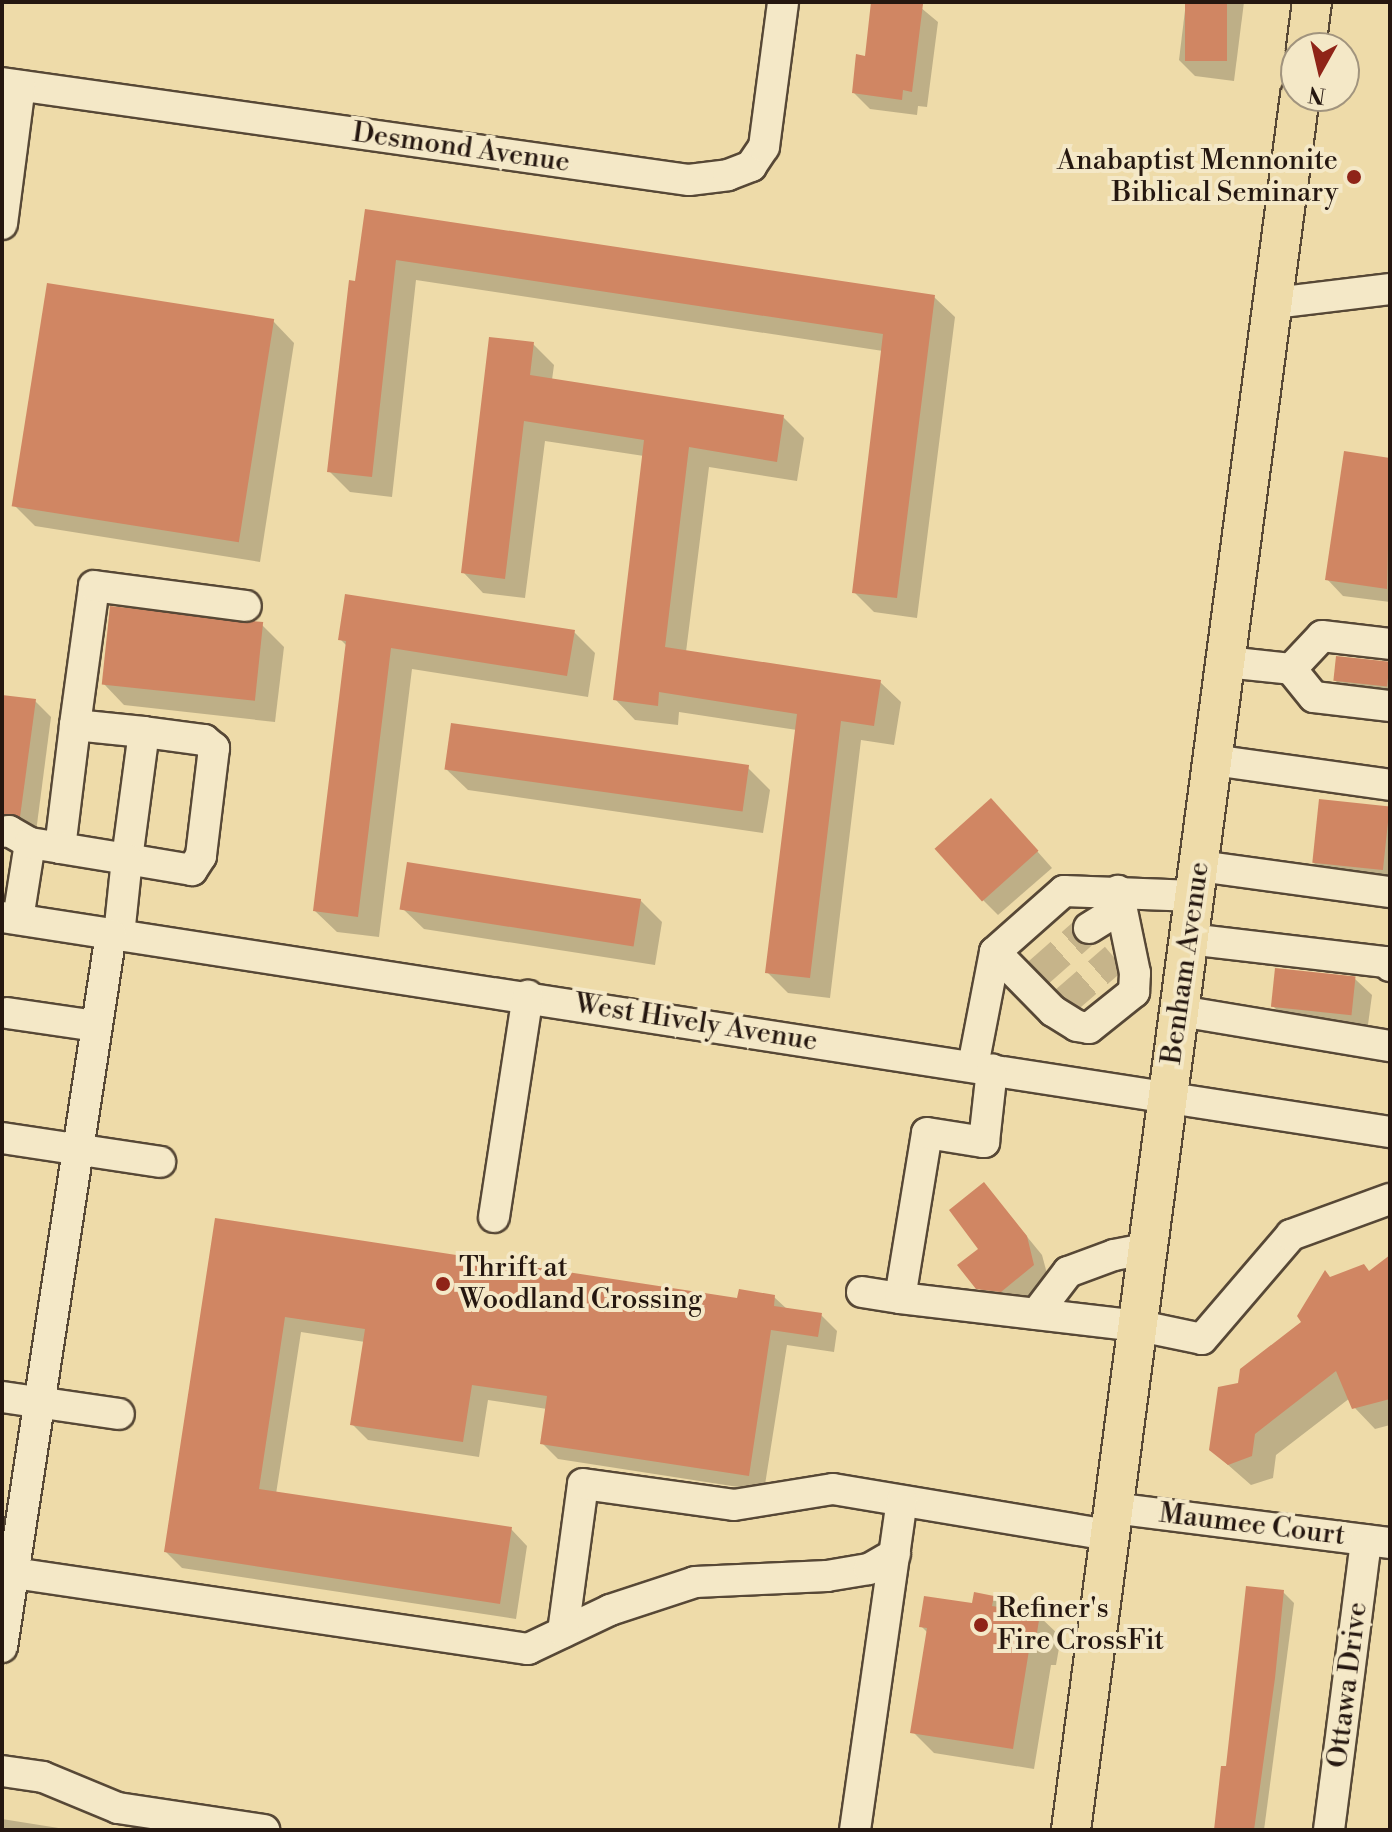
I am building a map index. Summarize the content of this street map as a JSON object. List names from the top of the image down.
{
  "streets": {
    "main road": ["Benham Avenue"],
    "street": [
      "Desmond Avenue",
      "West Hively Avenue",
      "Maumee Court",
      "Ottawa Drive"
    ]
  },
  "crossings": [
    ["Benham Avenue", "West Hively Avenue"],
    ["Benham Avenue", "Maumee Court"],
    ["Maumee Court", "Ottawa Drive"]
  ],
  "places": ["Anabaptist Mennonite Biblical Seminary", "Thrift at Woodland Crossing", "Refiner's Fire CrossFit"],
  "north": "bottom"
}
